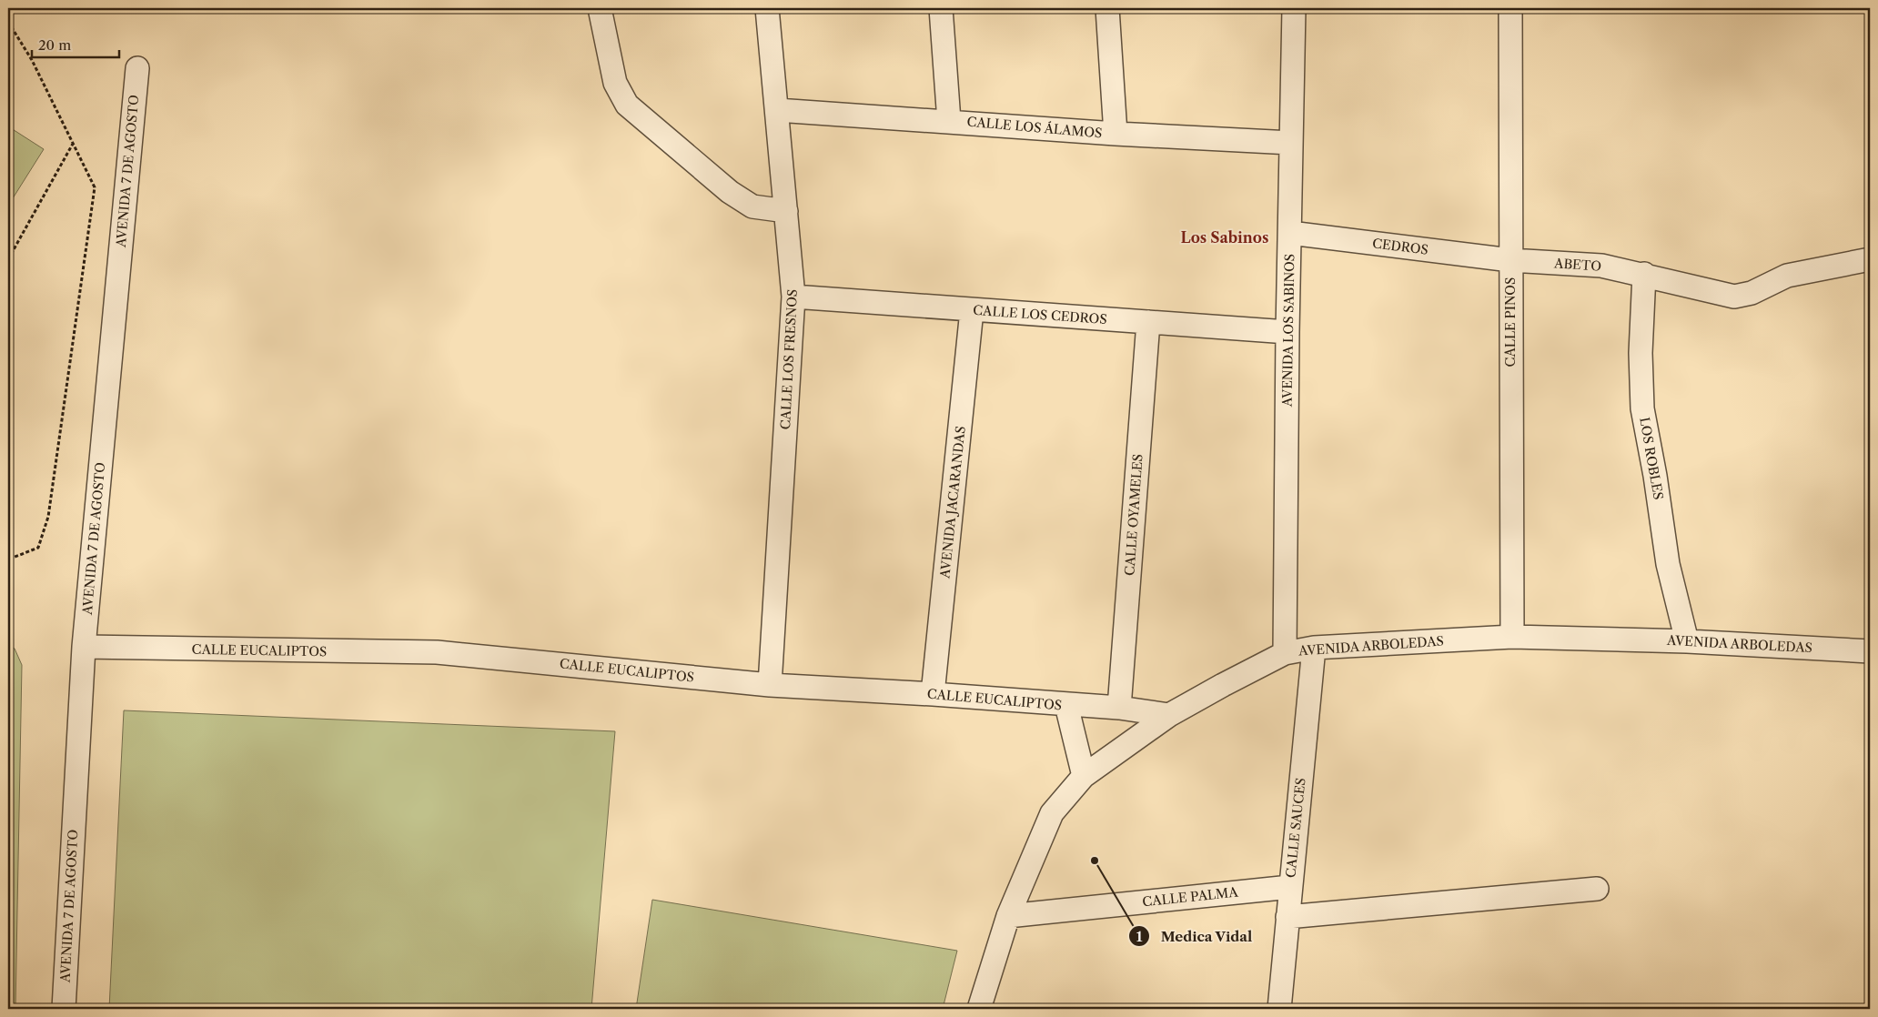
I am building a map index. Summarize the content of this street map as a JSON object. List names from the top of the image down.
{
  "streets": {
    "street": [
      "CALLE LOS ÁLAMOS",
      "AVENIDA 7 DE AGOSTO",
      "CEDROS",
      "ABETO",
      "CALLE LOS CEDROS",
      "CALLE PINOS",
      "AVENIDA LOS SABINOS",
      "CALLE LOS FRESNOS",
      "LOS ROBLES",
      "AVENIDA JACARANDAS",
      "CALLE OYAMELES",
      "AVENIDA ARBOLEDAS",
      "CALLE EUCALIPTOS",
      "CALLE SAUCES",
      "CALLE PALMA"
    ]
  },
  "crossings": [
    ["CALLE LOS ÁLAMOS", "AVENIDA LOS SABINOS"],
    ["CALLE LOS ÁLAMOS", "CALLE LOS FRESNOS"],
    ["AVENIDA 7 DE AGOSTO", "CALLE EUCALIPTOS"],
    ["CEDROS", "ABETO"],
    ["CEDROS", "CALLE PINOS"],
    ["CEDROS", "AVENIDA LOS SABINOS"],
    ["ABETO", "CALLE PINOS"],
    ["ABETO", "LOS ROBLES"],
    ["CALLE LOS CEDROS", "AVENIDA LOS SABINOS"],
    ["CALLE LOS CEDROS", "CALLE LOS FRESNOS"],
    ["CALLE LOS CEDROS", "AVENIDA JACARANDAS"],
    ["CALLE LOS CEDROS", "CALLE OYAMELES"],
    ["CALLE PINOS", "AVENIDA ARBOLEDAS"],
    ["AVENIDA LOS SABINOS", "AVENIDA ARBOLEDAS"],
    ["CALLE LOS FRESNOS", "CALLE EUCALIPTOS"],
    ["LOS ROBLES", "AVENIDA ARBOLEDAS"],
    ["AVENIDA JACARANDAS", "CALLE EUCALIPTOS"],
    ["CALLE OYAMELES", "CALLE EUCALIPTOS"],
    ["AVENIDA ARBOLEDAS", "CALLE EUCALIPTOS"],
    ["AVENIDA ARBOLEDAS", "CALLE SAUCES"],
    ["AVENIDA ARBOLEDAS", "CALLE PALMA"],
    ["CALLE SAUCES", "CALLE PALMA"]
  ],
  "districts": ["Los Sabinos"],
  "places": ["Medica Vidal"],
  "scale_bar": "20 m"
}
